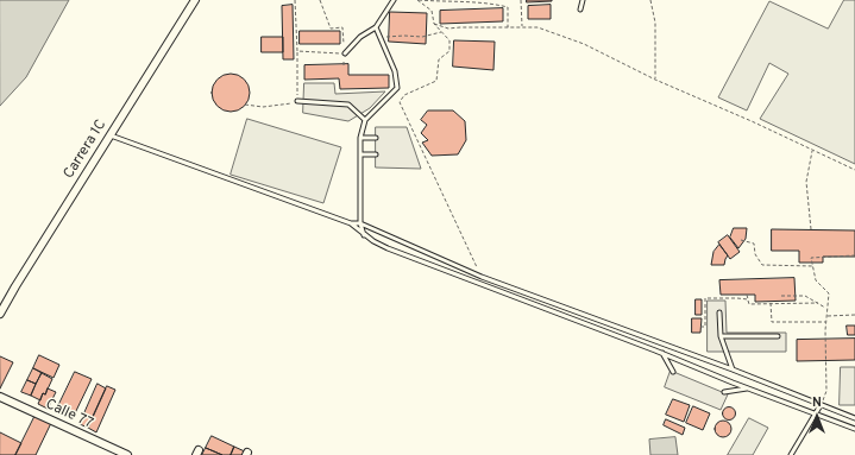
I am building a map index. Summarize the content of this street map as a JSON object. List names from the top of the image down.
{
  "streets": {
    "street": ["Carrera 1C", "Calle 77"]
  },
  "north": "top"
}
